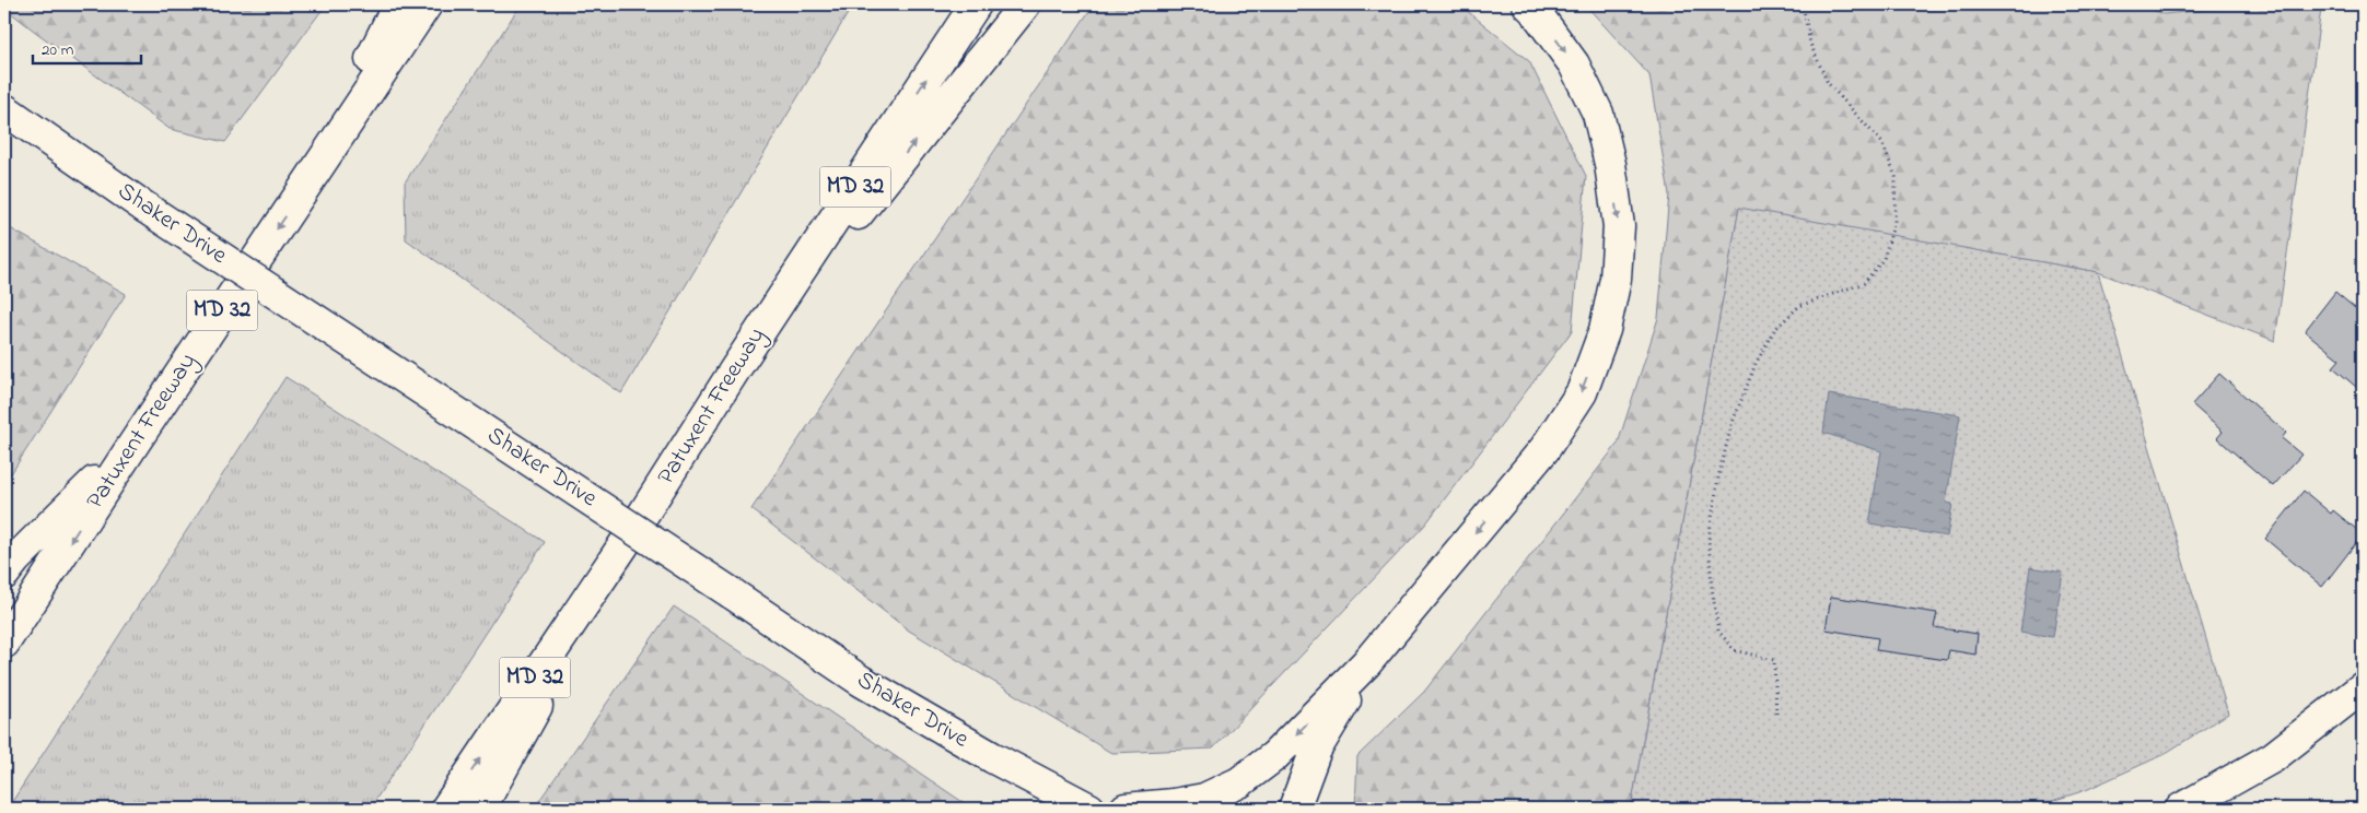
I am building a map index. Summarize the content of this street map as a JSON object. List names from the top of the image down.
{
  "streets": {
    "main road": ["MD 32", "Shaker Drive", "Patuxent Freeway"]
  },
  "scale_bar": "20 m"
}
